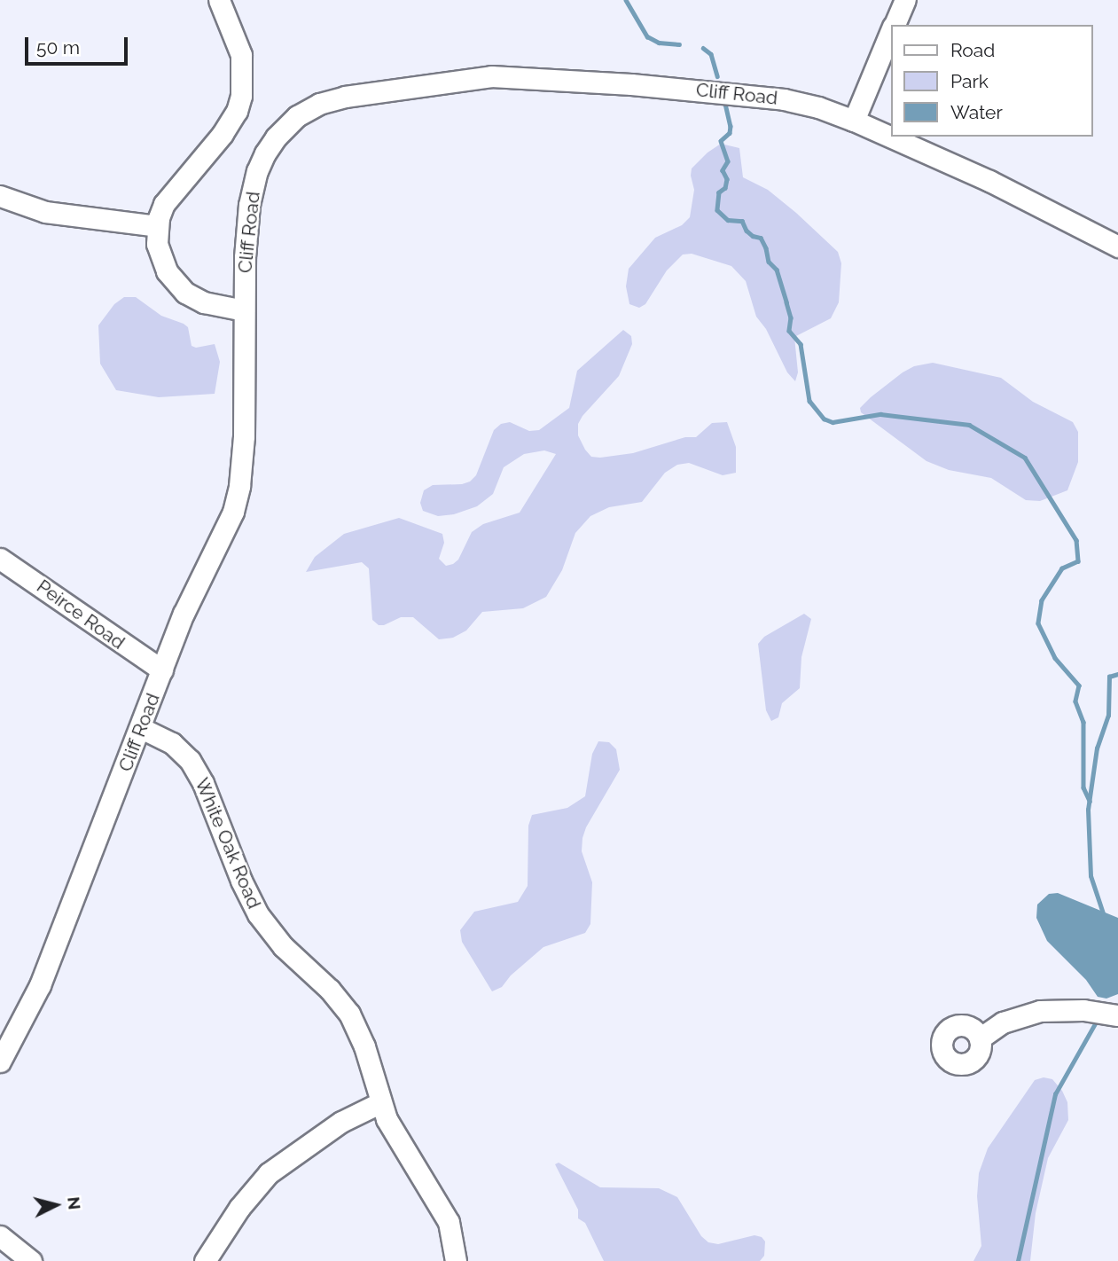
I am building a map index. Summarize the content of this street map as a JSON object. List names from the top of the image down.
{
  "streets": {
    "street": ["Cliff Road", "Peirce Road", "White Oak Road"]
  },
  "crossings": [
    ["Cliff Road", "Peirce Road"],
    ["Cliff Road", "White Oak Road"]
  ],
  "legend": ["Road", "Park", "Water"],
  "scale_bar": "50 m",
  "north": "right"
}
